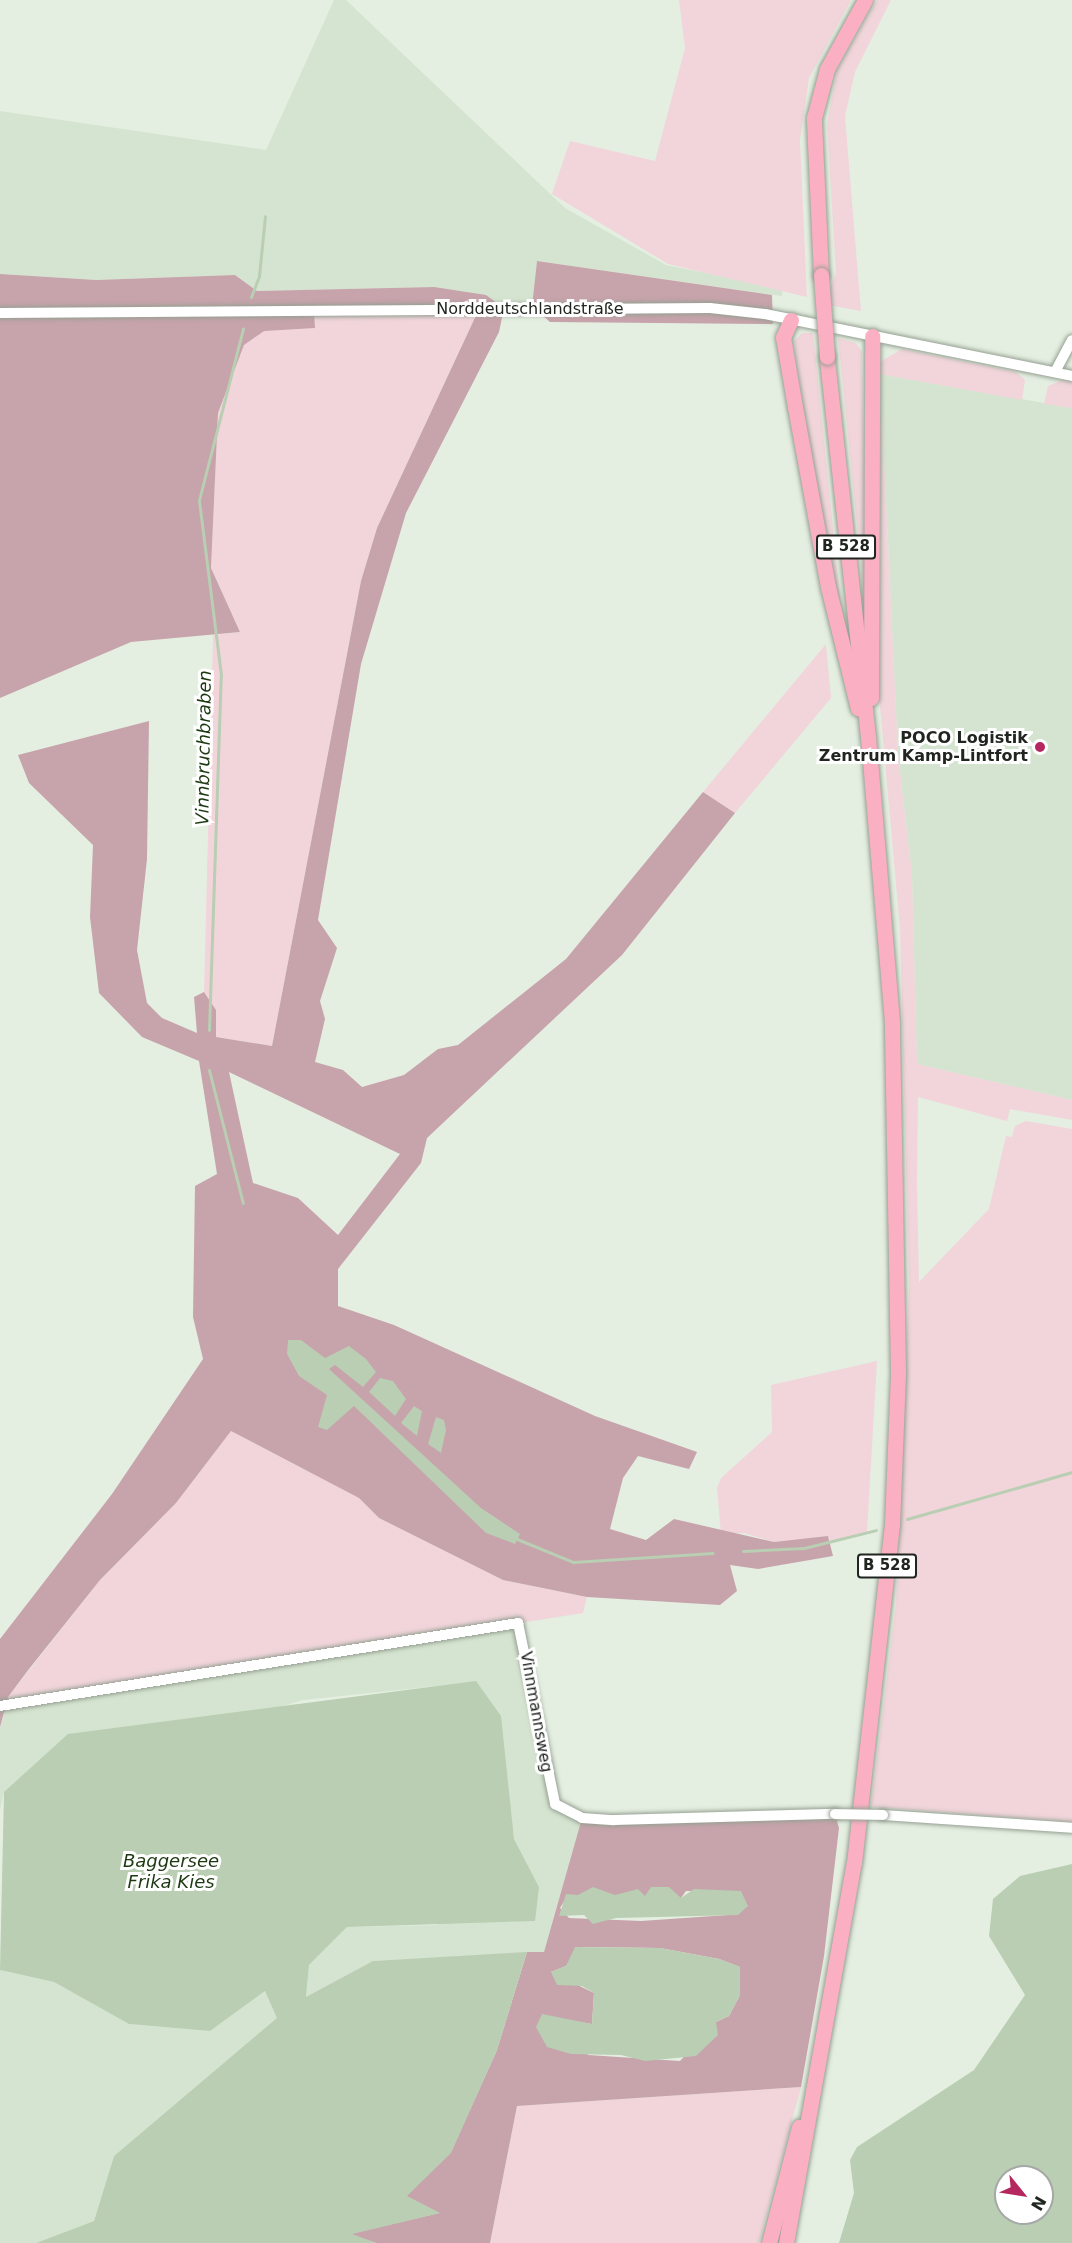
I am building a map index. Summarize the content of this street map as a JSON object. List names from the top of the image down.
{
  "streets": {
    "highway": ["B 528"],
    "street": ["Norddeutschlandstraße", "Vinnmannsweg"]
  },
  "water": ["Vinnbruchbraben", "Baggersee Frika Kies"],
  "places": ["POCO Logistik Zentrum Kamp-Lintfort"],
  "north": "bottom right"
}
